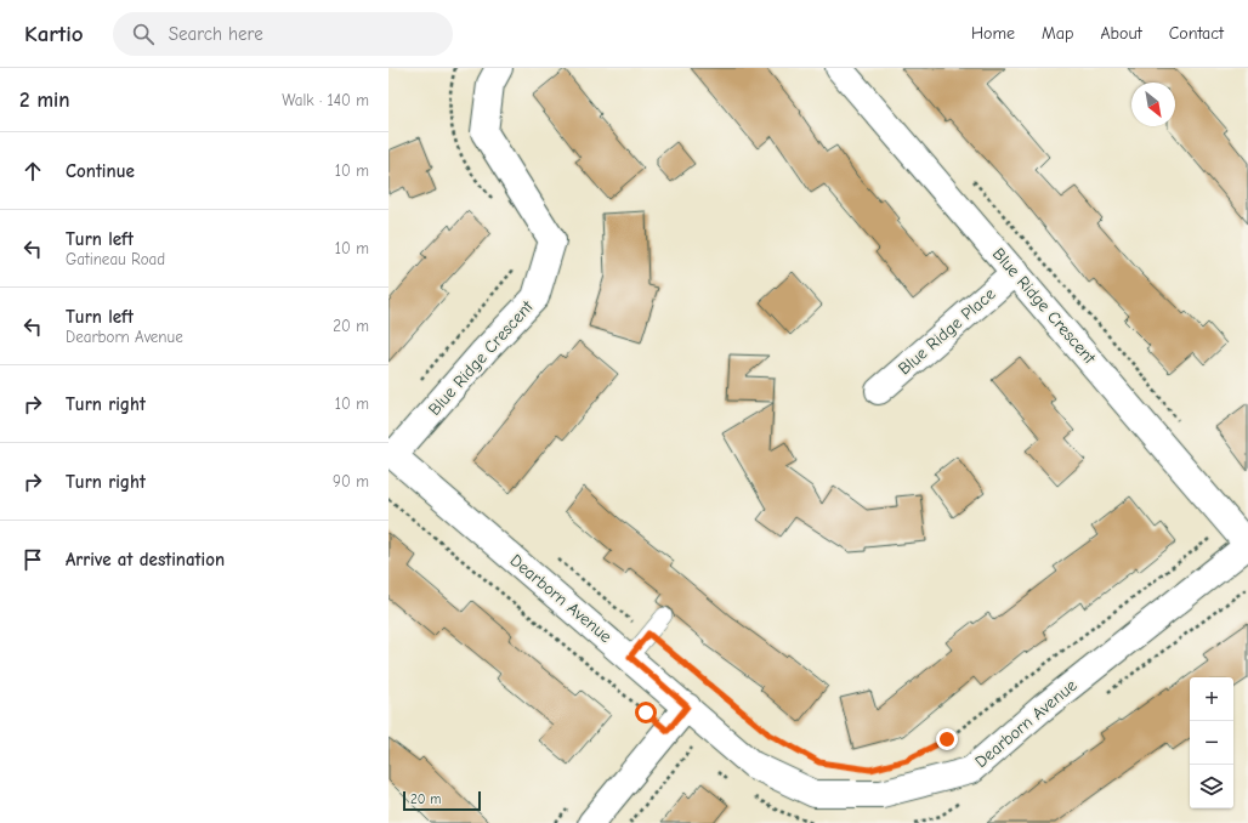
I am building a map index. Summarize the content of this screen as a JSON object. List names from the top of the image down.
{
  "streets": {
    "street": ["Blue Ridge Crescent", "Blue Ridge Place", "Dearborn Avenue"]
  },
  "crossings": [
    ["Blue Ridge Crescent", "Blue Ridge Place"],
    ["Blue Ridge Crescent", "Dearborn Avenue"]
  ],
  "scale_bar": "20 m",
  "north": "bottom right",
  "page": {
    "header": "Kartio",
    "search": "Search here",
    "nav": [
      "Home",
      "Map",
      "About",
      "Contact"
    ],
    "heading": ["2 min", "Walk · 140 m"],
    "list": [
      ["Continue", "10 m"],
      ["Turn left", "Gatineau Road", "10 m"],
      ["Turn left", "Dearborn Avenue", "20 m"],
      ["Turn right", "10 m"],
      ["Turn right", "90 m"],
      "Arrive at destination"
    ],
    "map_buttons": ["+", "−"],
    "scale": "20 m"
  }
}
